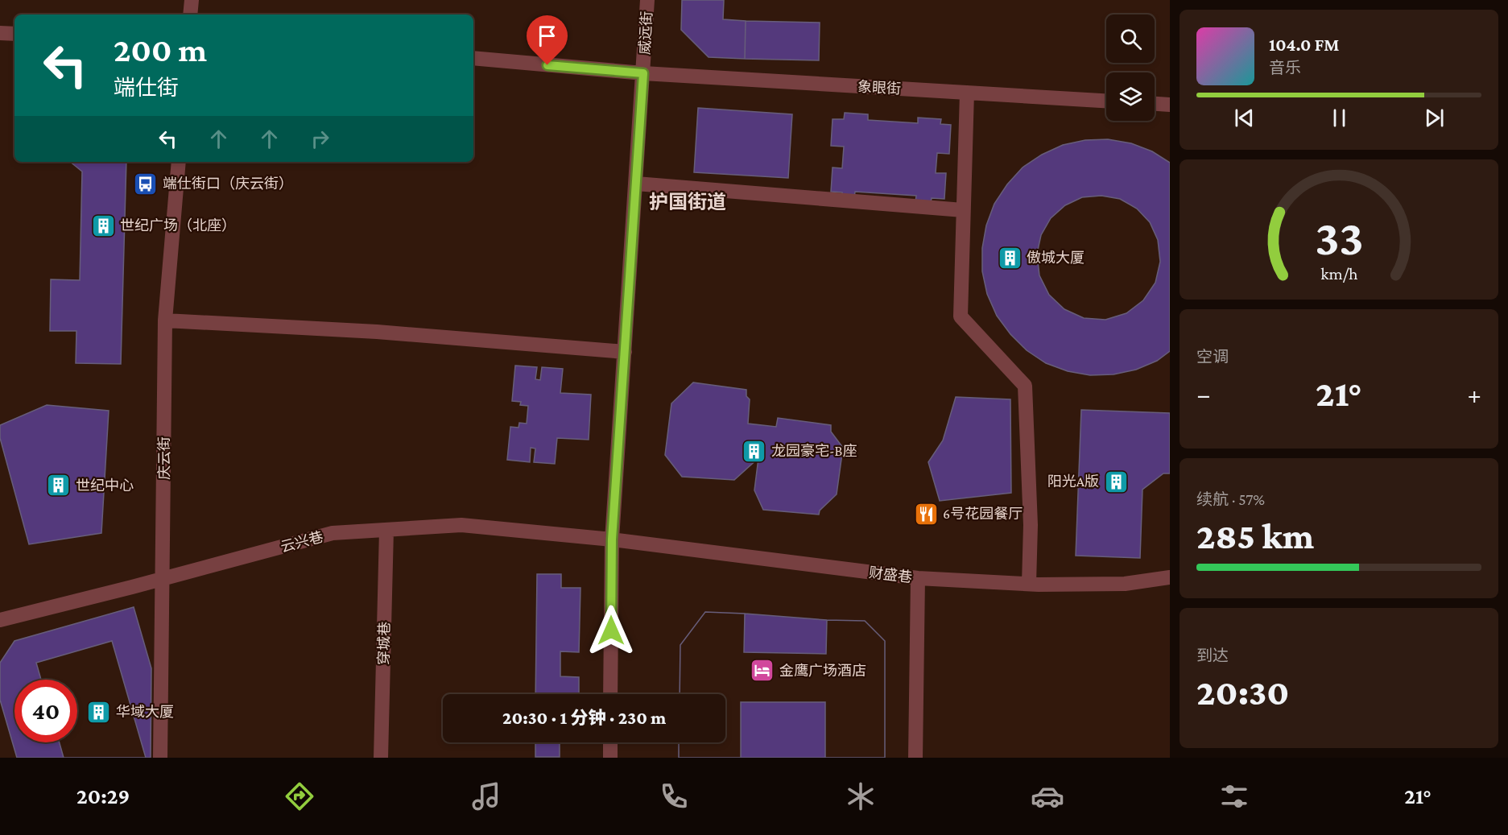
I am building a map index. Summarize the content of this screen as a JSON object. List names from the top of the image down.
{
  "streets": {
    "street": [
      "威远街",
      "象眼街",
      "庆云街",
      "云兴巷",
      "财盛巷",
      "穿城巷"
    ]
  },
  "crossings": [
    ["威远街", "象眼街"],
    ["威远街", "云兴巷"],
    ["威远街", "财盛巷"],
    ["庆云街", "云兴巷"],
    ["云兴巷", "财盛巷"],
    ["云兴巷", "穿城巷"]
  ],
  "districts": ["护国街道"],
  "places": {
    "bus stop": ["端仕街口（庆云街）"],
    "building": [
      "世纪广场（北座）",
      "傲城大厦",
      "龙园豪宅-B座",
      "阳光A版",
      "世纪中心",
      "华域大厦"
    ],
    "restaurant": ["6号花园餐厅"],
    "hotel": ["金鹰广场酒店"]
  },
  "page": {
    "turn": ["200 m", "端仕街"],
    "song": ["104.0 FM", "音乐"],
    "tile": [
      "空调",
      ["续航 · 57%", "285 km"],
      ["到达", "20:30"]
    ],
    "heat": ["−", "21°", "+"],
    "limit": "40",
    "trip": "20:30 · 1 分钟 · 230 m",
    "tabs": ["20:29", "21°"],
    "gauge": ["33", "km/h"]
  }
}
